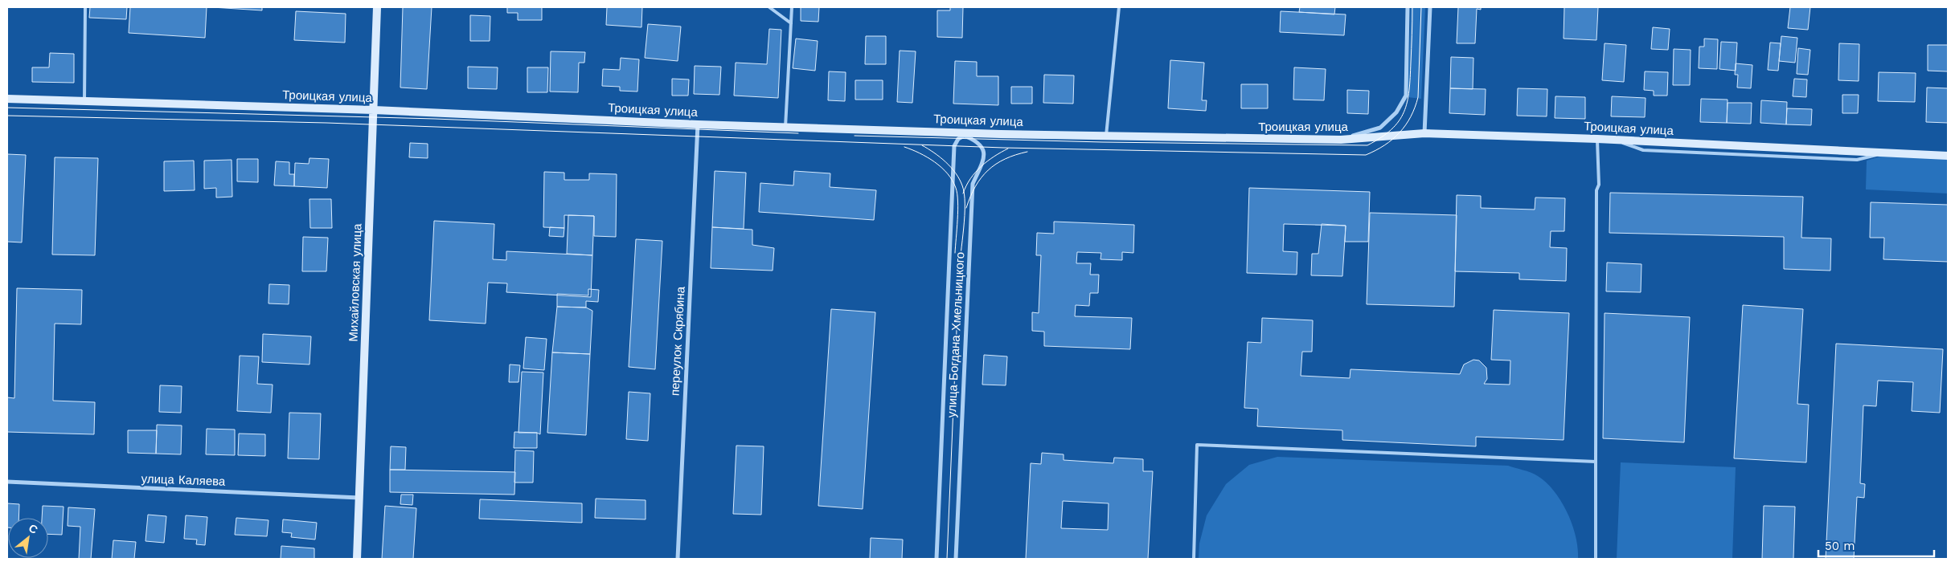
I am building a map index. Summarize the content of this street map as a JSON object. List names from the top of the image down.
{
  "streets": {
    "street": [
      "Троицкая улица",
      "Михайловская улица",
      "улица Богдана Хмельницкого",
      "переулок Скрябина",
      "улица Каляева"
    ]
  },
  "crossings": [
    ["Троицкая улица", "Михайловская улица"],
    ["Троицкая улица", "улица Богдана Хмельницкого"],
    ["Троицкая улица", "переулок Скрябина"],
    ["Михайловская улица", "улица Каляева"]
  ],
  "scale_bar": "50 m",
  "north": "top right"
}
